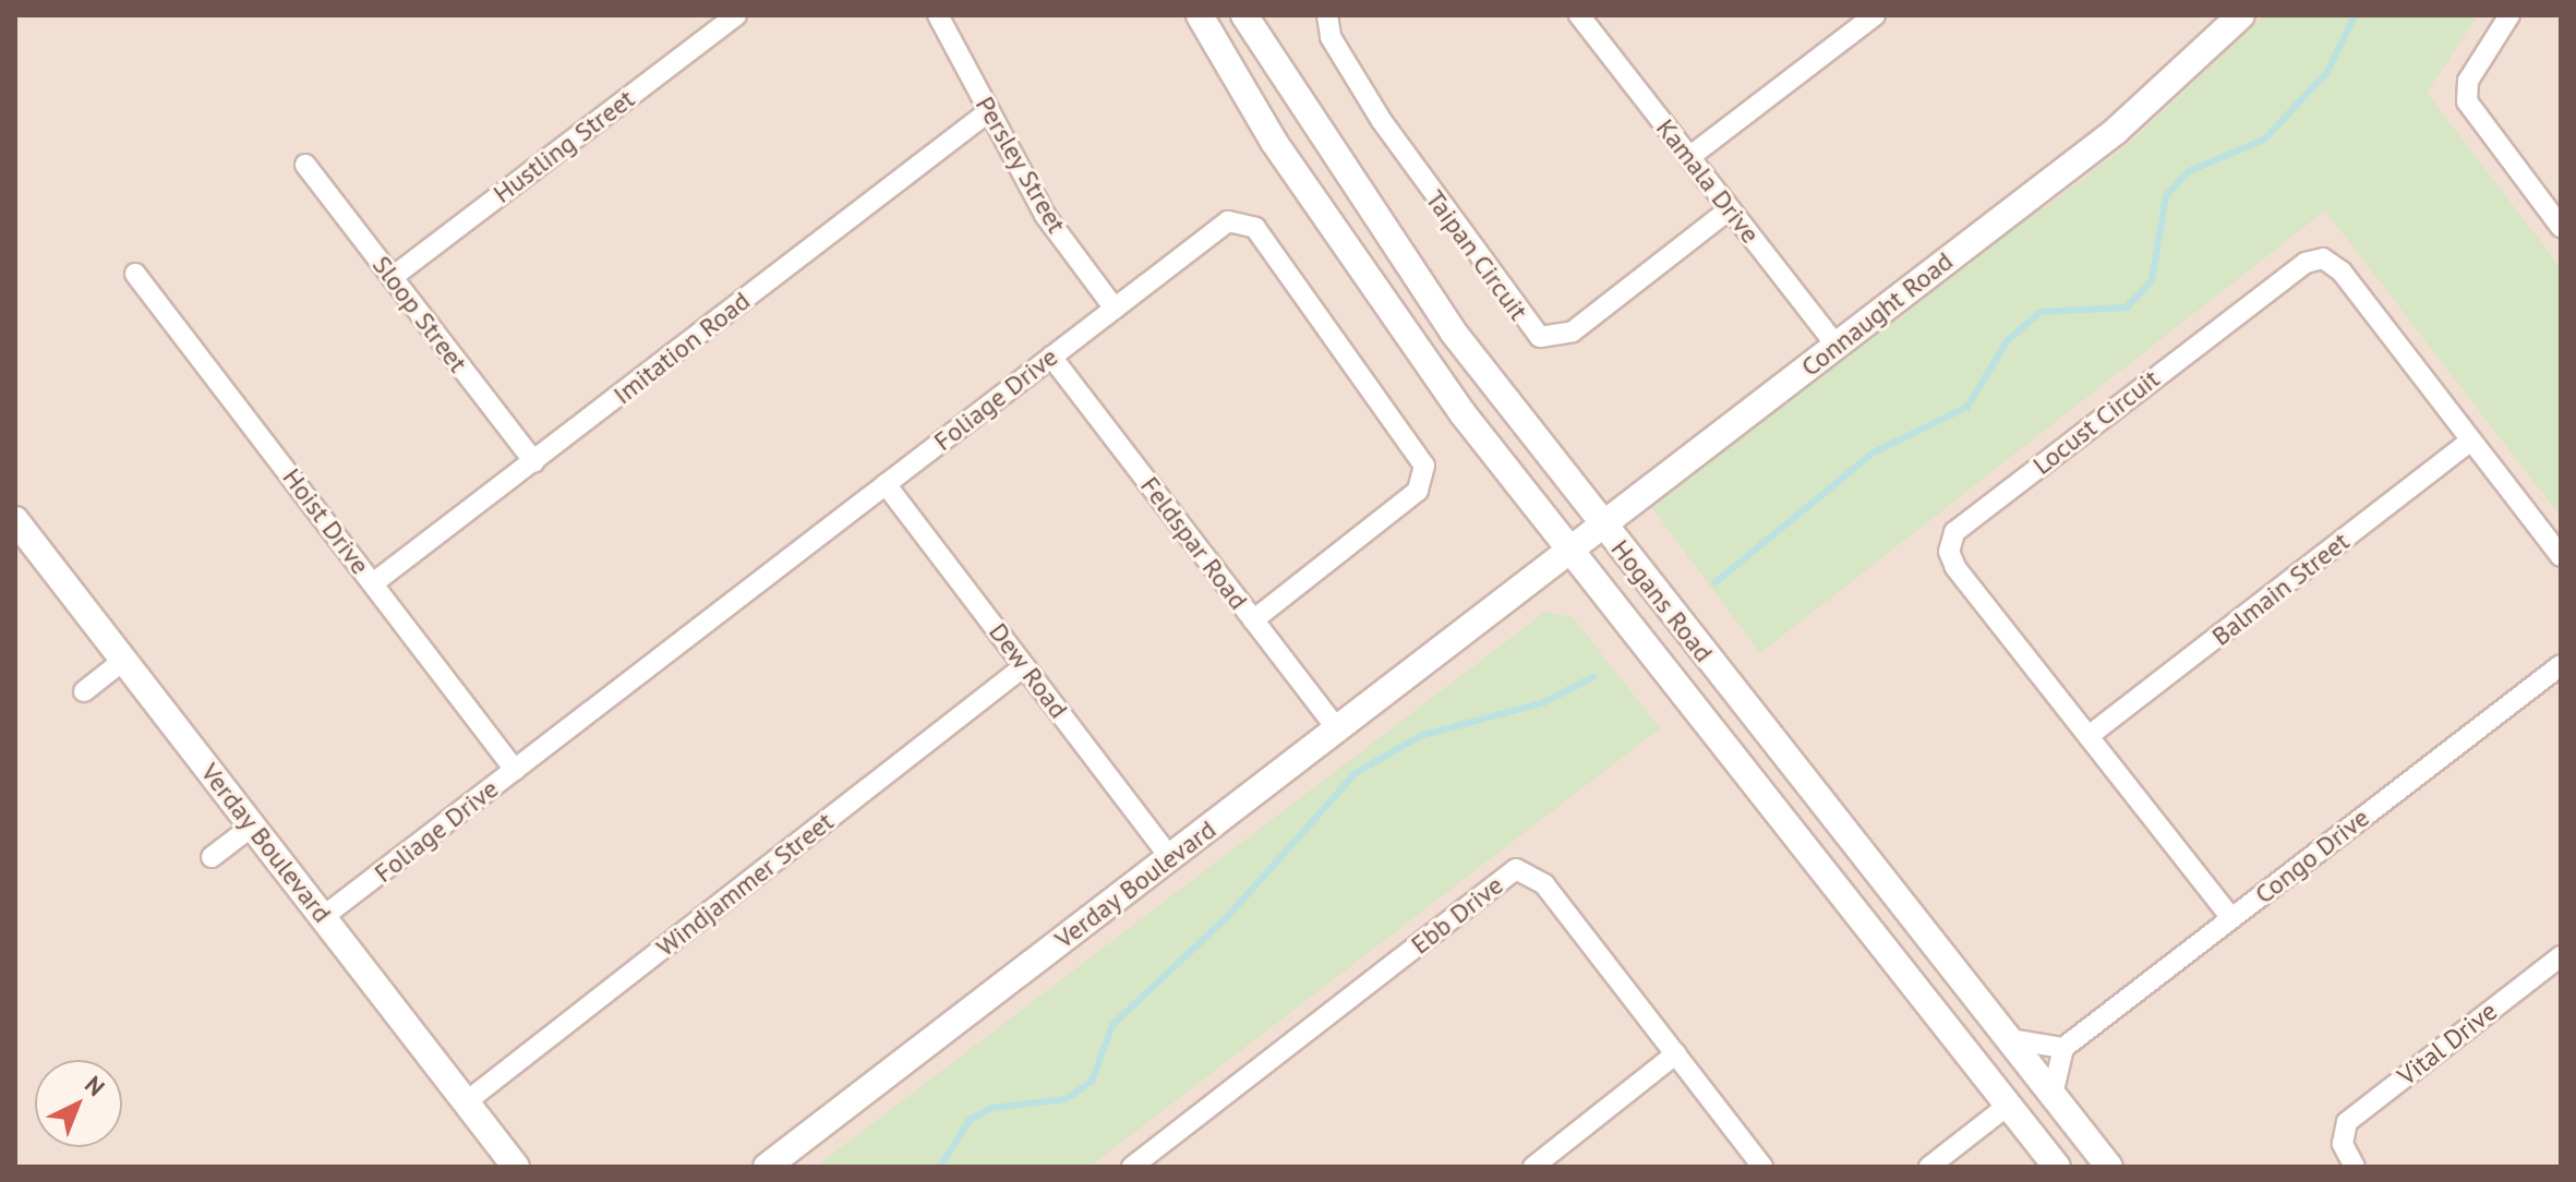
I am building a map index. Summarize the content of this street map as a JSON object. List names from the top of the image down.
{
  "streets": {
    "street": [
      "Hustling Street",
      "Persley Street",
      "Kamala Drive",
      "Taipan Circuit",
      "Sloop Street",
      "Connaught Road",
      "Imitation Road",
      "Foliage Drive",
      "Locust Circuit",
      "Hoist Drive",
      "Feldspar Road",
      "Balmain Street",
      "Hogans Road",
      "Dew Road",
      "Verday Boulevard",
      "Congo Drive",
      "Windjammer Street",
      "Ebb Drive",
      "Vital Drive"
    ]
  },
  "crossings": [
    ["Hustling Street", "Sloop Street"],
    ["Persley Street", "Imitation Road"],
    ["Persley Street", "Foliage Drive"],
    ["Kamala Drive", "Taipan Circuit"],
    ["Kamala Drive", "Connaught Road"],
    ["Sloop Street", "Imitation Road"],
    ["Connaught Road", "Hogans Road"],
    ["Connaught Road", "Verday Boulevard"],
    ["Imitation Road", "Hoist Drive"],
    ["Foliage Drive", "Hoist Drive"],
    ["Foliage Drive", "Feldspar Road"],
    ["Foliage Drive", "Dew Road"],
    ["Foliage Drive", "Verday Boulevard"],
    ["Locust Circuit", "Balmain Street"],
    ["Locust Circuit", "Congo Drive"],
    ["Feldspar Road", "Verday Boulevard"],
    ["Dew Road", "Verday Boulevard"],
    ["Dew Road", "Windjammer Street"],
    ["Verday Boulevard", "Windjammer Street"]
  ],
  "north": "top right"
}
